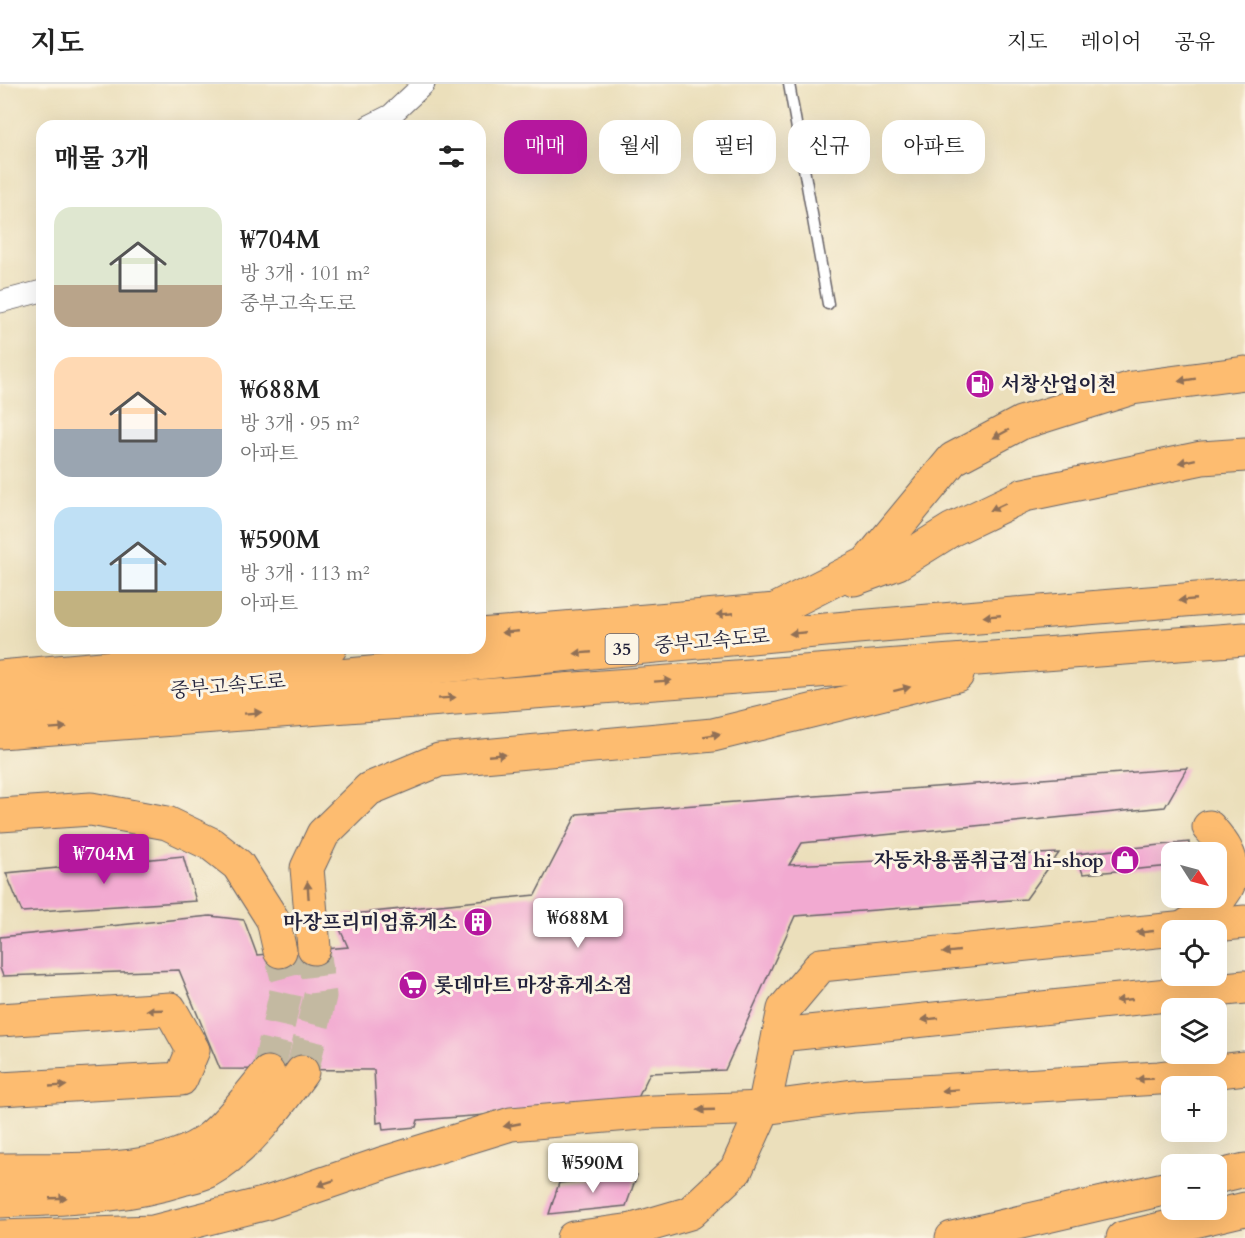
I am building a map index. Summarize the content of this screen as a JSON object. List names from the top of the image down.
{
  "streets": {
    "highway": ["중부고속도로", "35"]
  },
  "places": {
    "fuel station": ["서창산업이천"],
    "shop": ["자동차용품취급점 hi-shop"],
    "building": ["마장프리미엄휴게소"],
    "supermarket": ["롯데마트 마장휴게소점"]
  },
  "north": "bottom right",
  "page": {
    "header": "지도",
    "nav": ["지도", "레이어", "공유"],
    "chip": [
      "매매",
      "월세",
      "필터",
      "신규",
      "아파트"
    ],
    "heading": "매물 3개",
    "list": [
      {
        "name": "₩704M",
        "note": "방 3개 · 101 m² · 중부고속도로"
      },
      {
        "name": "₩688M",
        "note": "방 3개 · 95 m² · 아파트"
      },
      {
        "name": "₩590M",
        "note": "방 3개 · 113 m² · 아파트"
      }
    ],
    "price": ["₩704M", "₩688M", "₩590M"],
    "map_buttons": ["+", "−"]
  }
}
